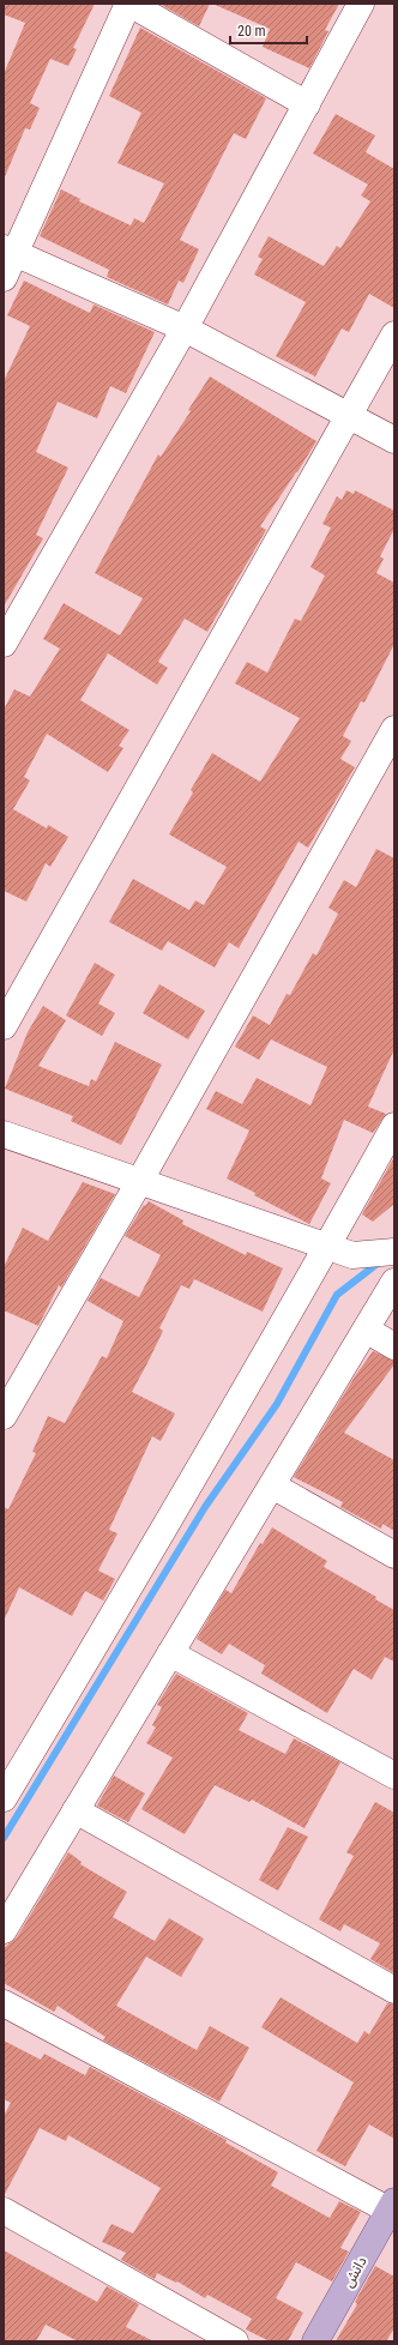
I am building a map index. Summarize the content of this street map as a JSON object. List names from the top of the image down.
{
  "streets": {
    "main road": ["دانش"]
  },
  "scale_bar": "20 m"
}
